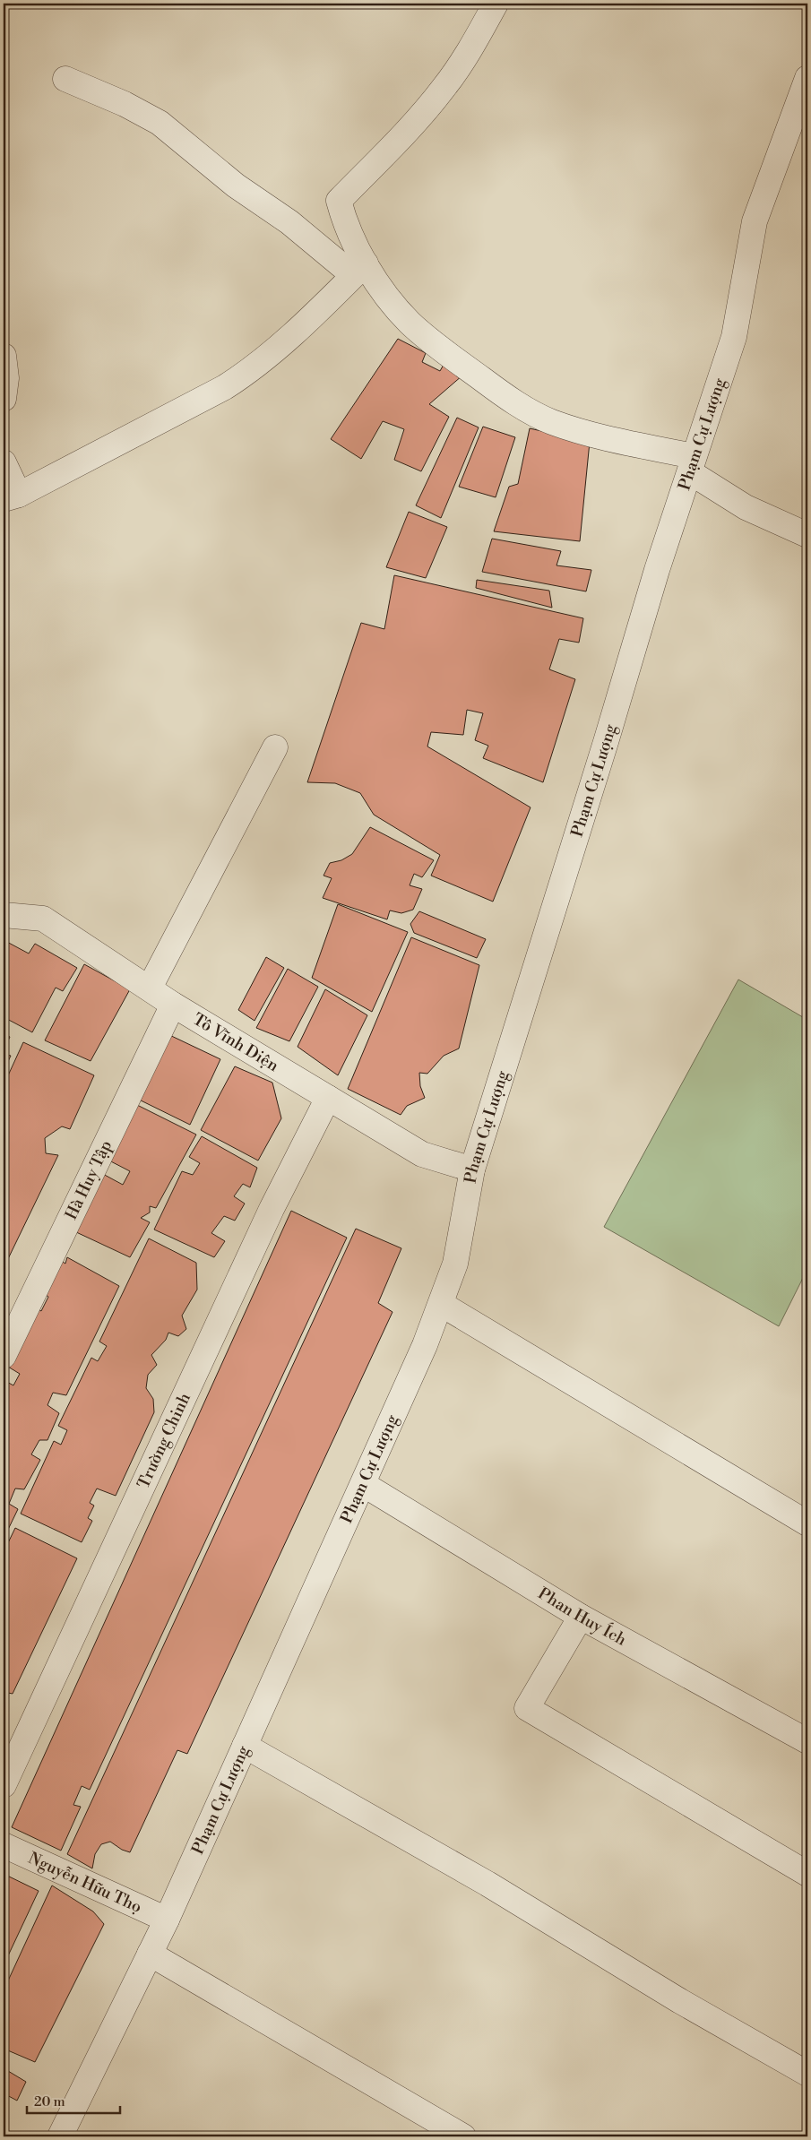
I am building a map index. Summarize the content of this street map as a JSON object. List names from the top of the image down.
{
  "streets": {
    "street": [
      "Phạm Cự Lượng",
      "Tô Vĩnh Diện",
      "Hà Huy Tập",
      "Trường Chinh",
      "Phan Huy Ích",
      "Nguyễn Hữu Thọ"
    ]
  },
  "crossings": [
    ["Phạm Cự Lượng", "Tô Vĩnh Diện"],
    ["Phạm Cự Lượng", "Phan Huy Ích"],
    ["Phạm Cự Lượng", "Nguyễn Hữu Thọ"],
    ["Tô Vĩnh Diện", "Hà Huy Tập"],
    ["Tô Vĩnh Diện", "Trường Chinh"]
  ],
  "scale_bar": "20 m"
}
